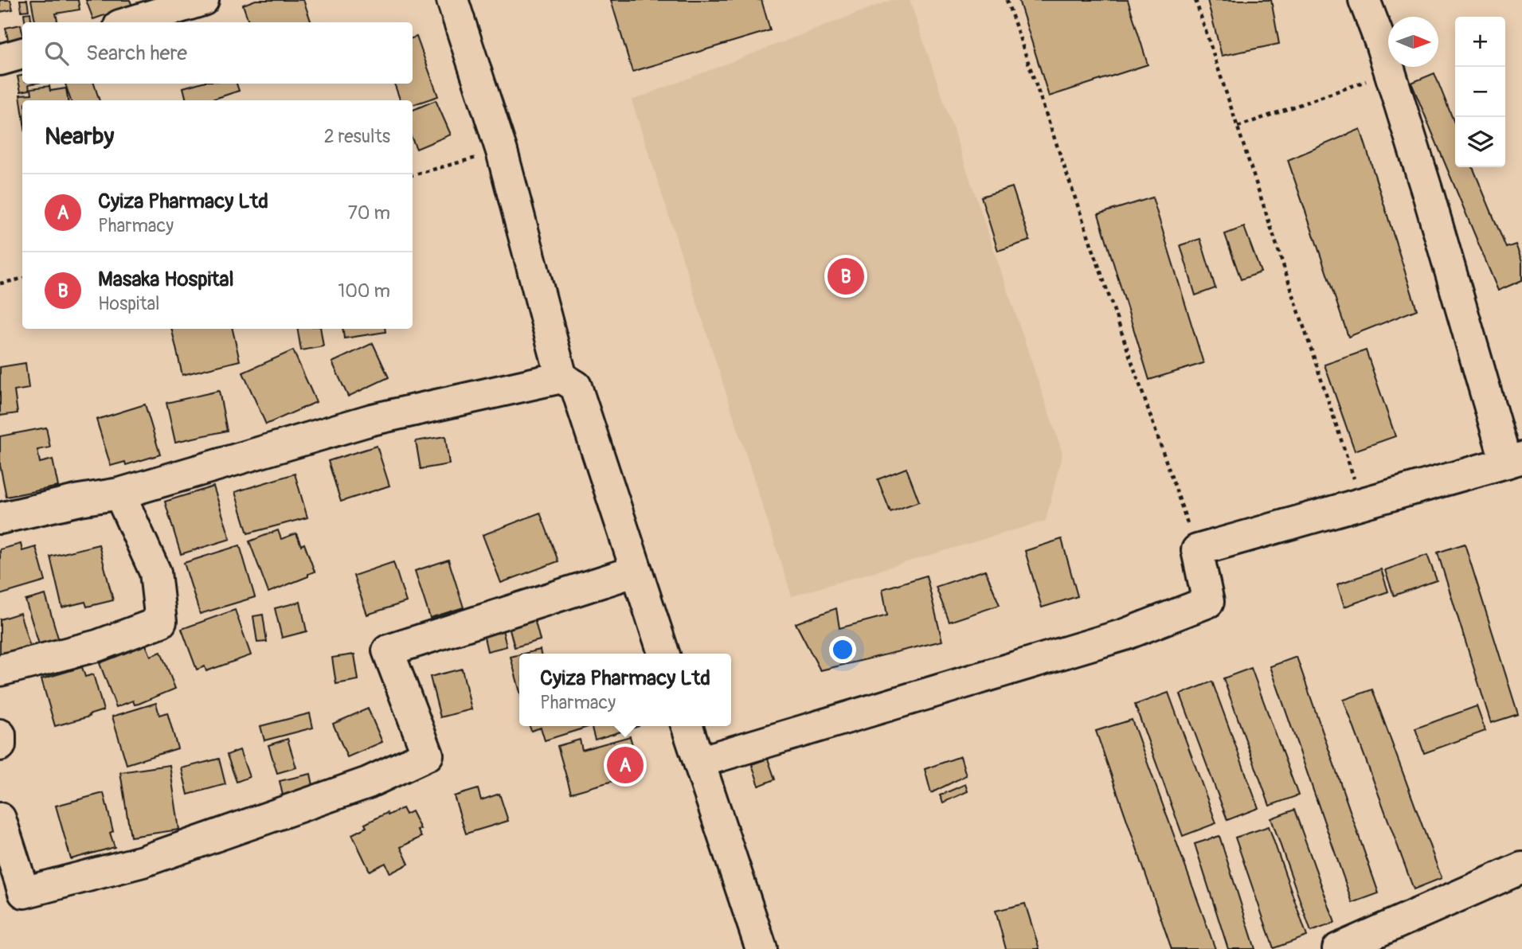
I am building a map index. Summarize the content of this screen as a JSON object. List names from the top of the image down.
{
  "north": "right",
  "page": {
    "map_buttons": ["+", "−"],
    "search": "Search here",
    "heading": ["Nearby", "2 results"],
    "list": [
      {
        "mark": "A",
        "name": "Cyiza Pharmacy Ltd",
        "note": "Pharmacy",
        "value": "70 m"
      },
      {
        "mark": "B",
        "name": "Masaka Hospital",
        "note": "Hospital",
        "value": "100 m"
      }
    ],
    "pins": ["B", "A"],
    "popup": ["Cyiza Pharmacy Ltd", "Pharmacy"]
  }
}
